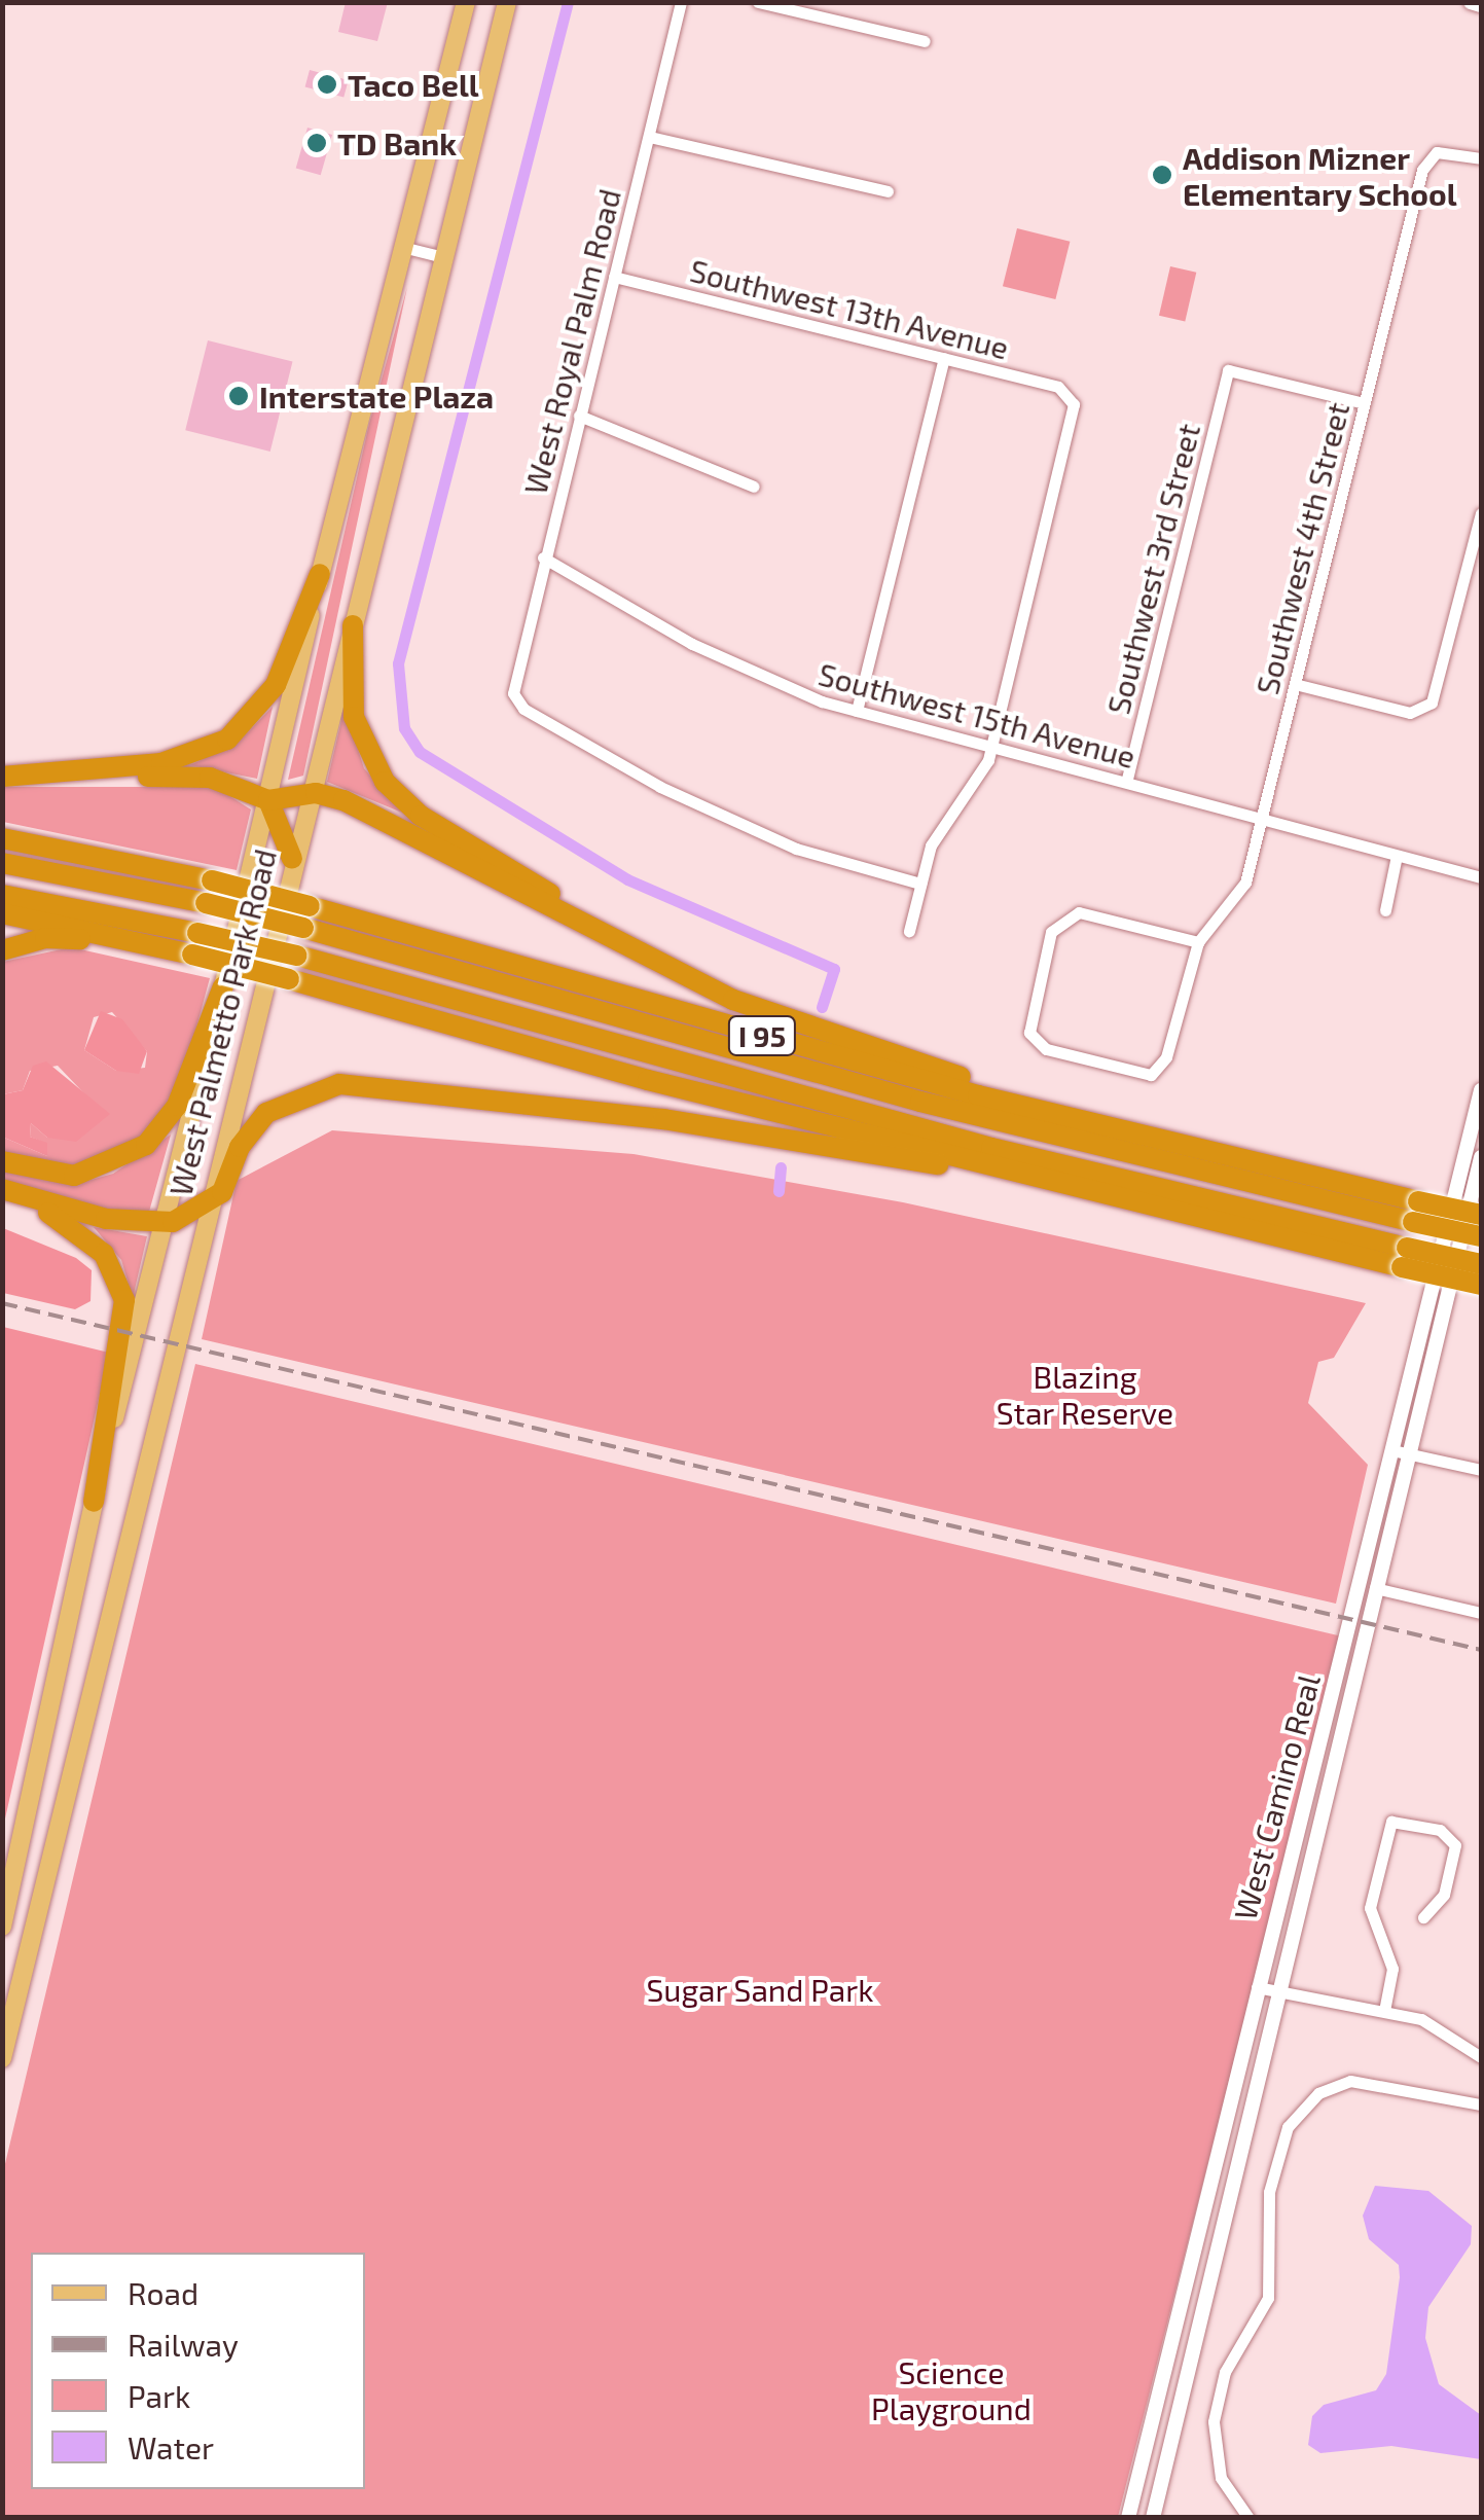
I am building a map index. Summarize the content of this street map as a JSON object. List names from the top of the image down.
{
  "streets": {
    "highway": ["I 95"],
    "main road": ["West Palmetto Park Road"],
    "street": [
      "Southwest 13th Avenue",
      "West Royal Palm Road",
      "Southwest 4th Street",
      "Southwest 3rd Street",
      "Southwest 15th Avenue",
      "West Camino Real"
    ]
  },
  "crossings": [
    ["Southwest 13th Avenue", "West Royal Palm Road"],
    ["Southwest 13th Avenue", "Southwest 15th Avenue"],
    ["West Royal Palm Road", "Southwest 15th Avenue"],
    ["Southwest 4th Street", "Southwest 3rd Street"],
    ["Southwest 4th Street", "Southwest 15th Avenue"],
    ["Southwest 3rd Street", "Southwest 15th Avenue"]
  ],
  "parks": ["Blazing Star Reserve", "Sugar Sand Park", "Science Playground"],
  "places": [
    "Taco Bell",
    "TD Bank",
    "Addison Mizner Elementary School",
    "Interstate Plaza"
  ],
  "legend": [
    "Road",
    "Railway",
    "Park",
    "Water"
  ]
}
